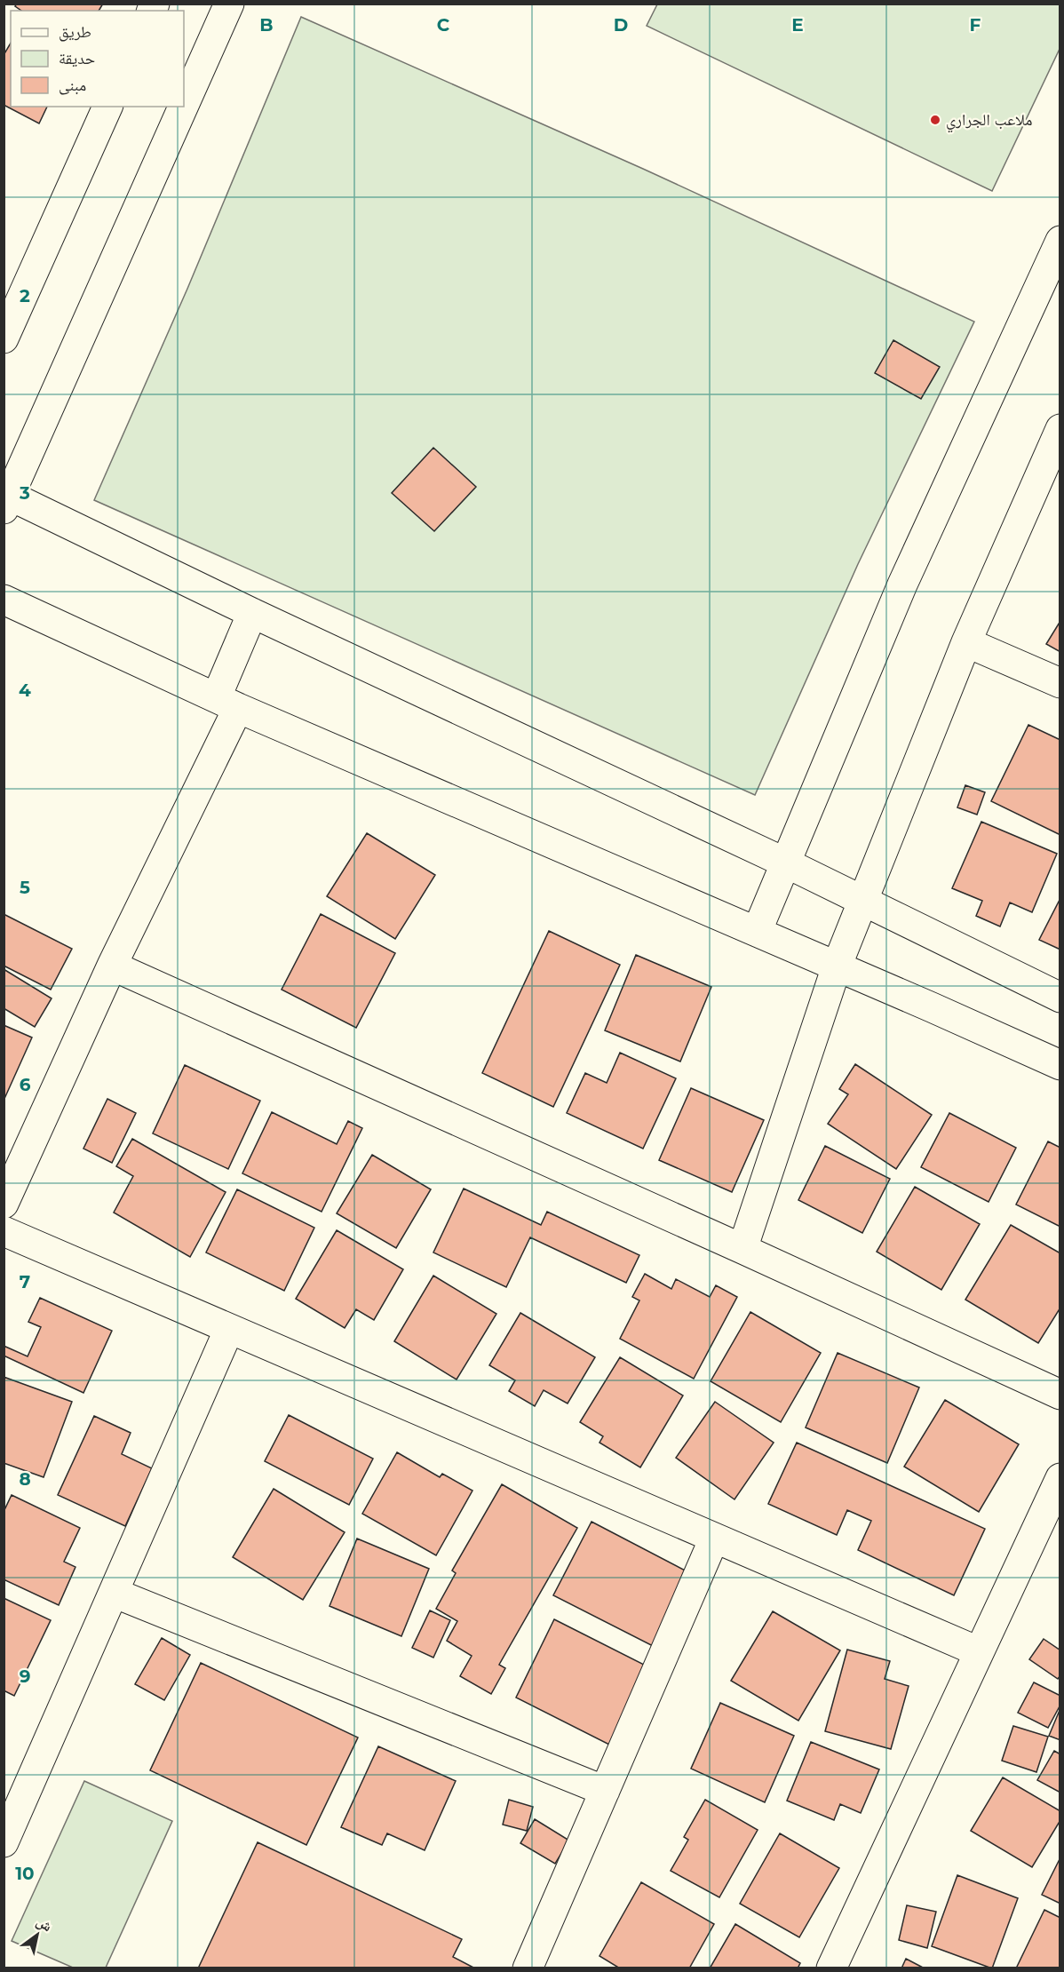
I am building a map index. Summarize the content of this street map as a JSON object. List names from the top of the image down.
{
  "places": ["ملاعب الجراري"],
  "legend": ["طريق", "حديقة", "مبنى"],
  "north": "top right",
  "grid": {
    "columns": [
      "B",
      "C",
      "D",
      "E",
      "F"
    ],
    "rows": [
      "2",
      "3",
      "4",
      "5",
      "6",
      "7",
      "8",
      "9",
      "10"
    ]
  }
}
